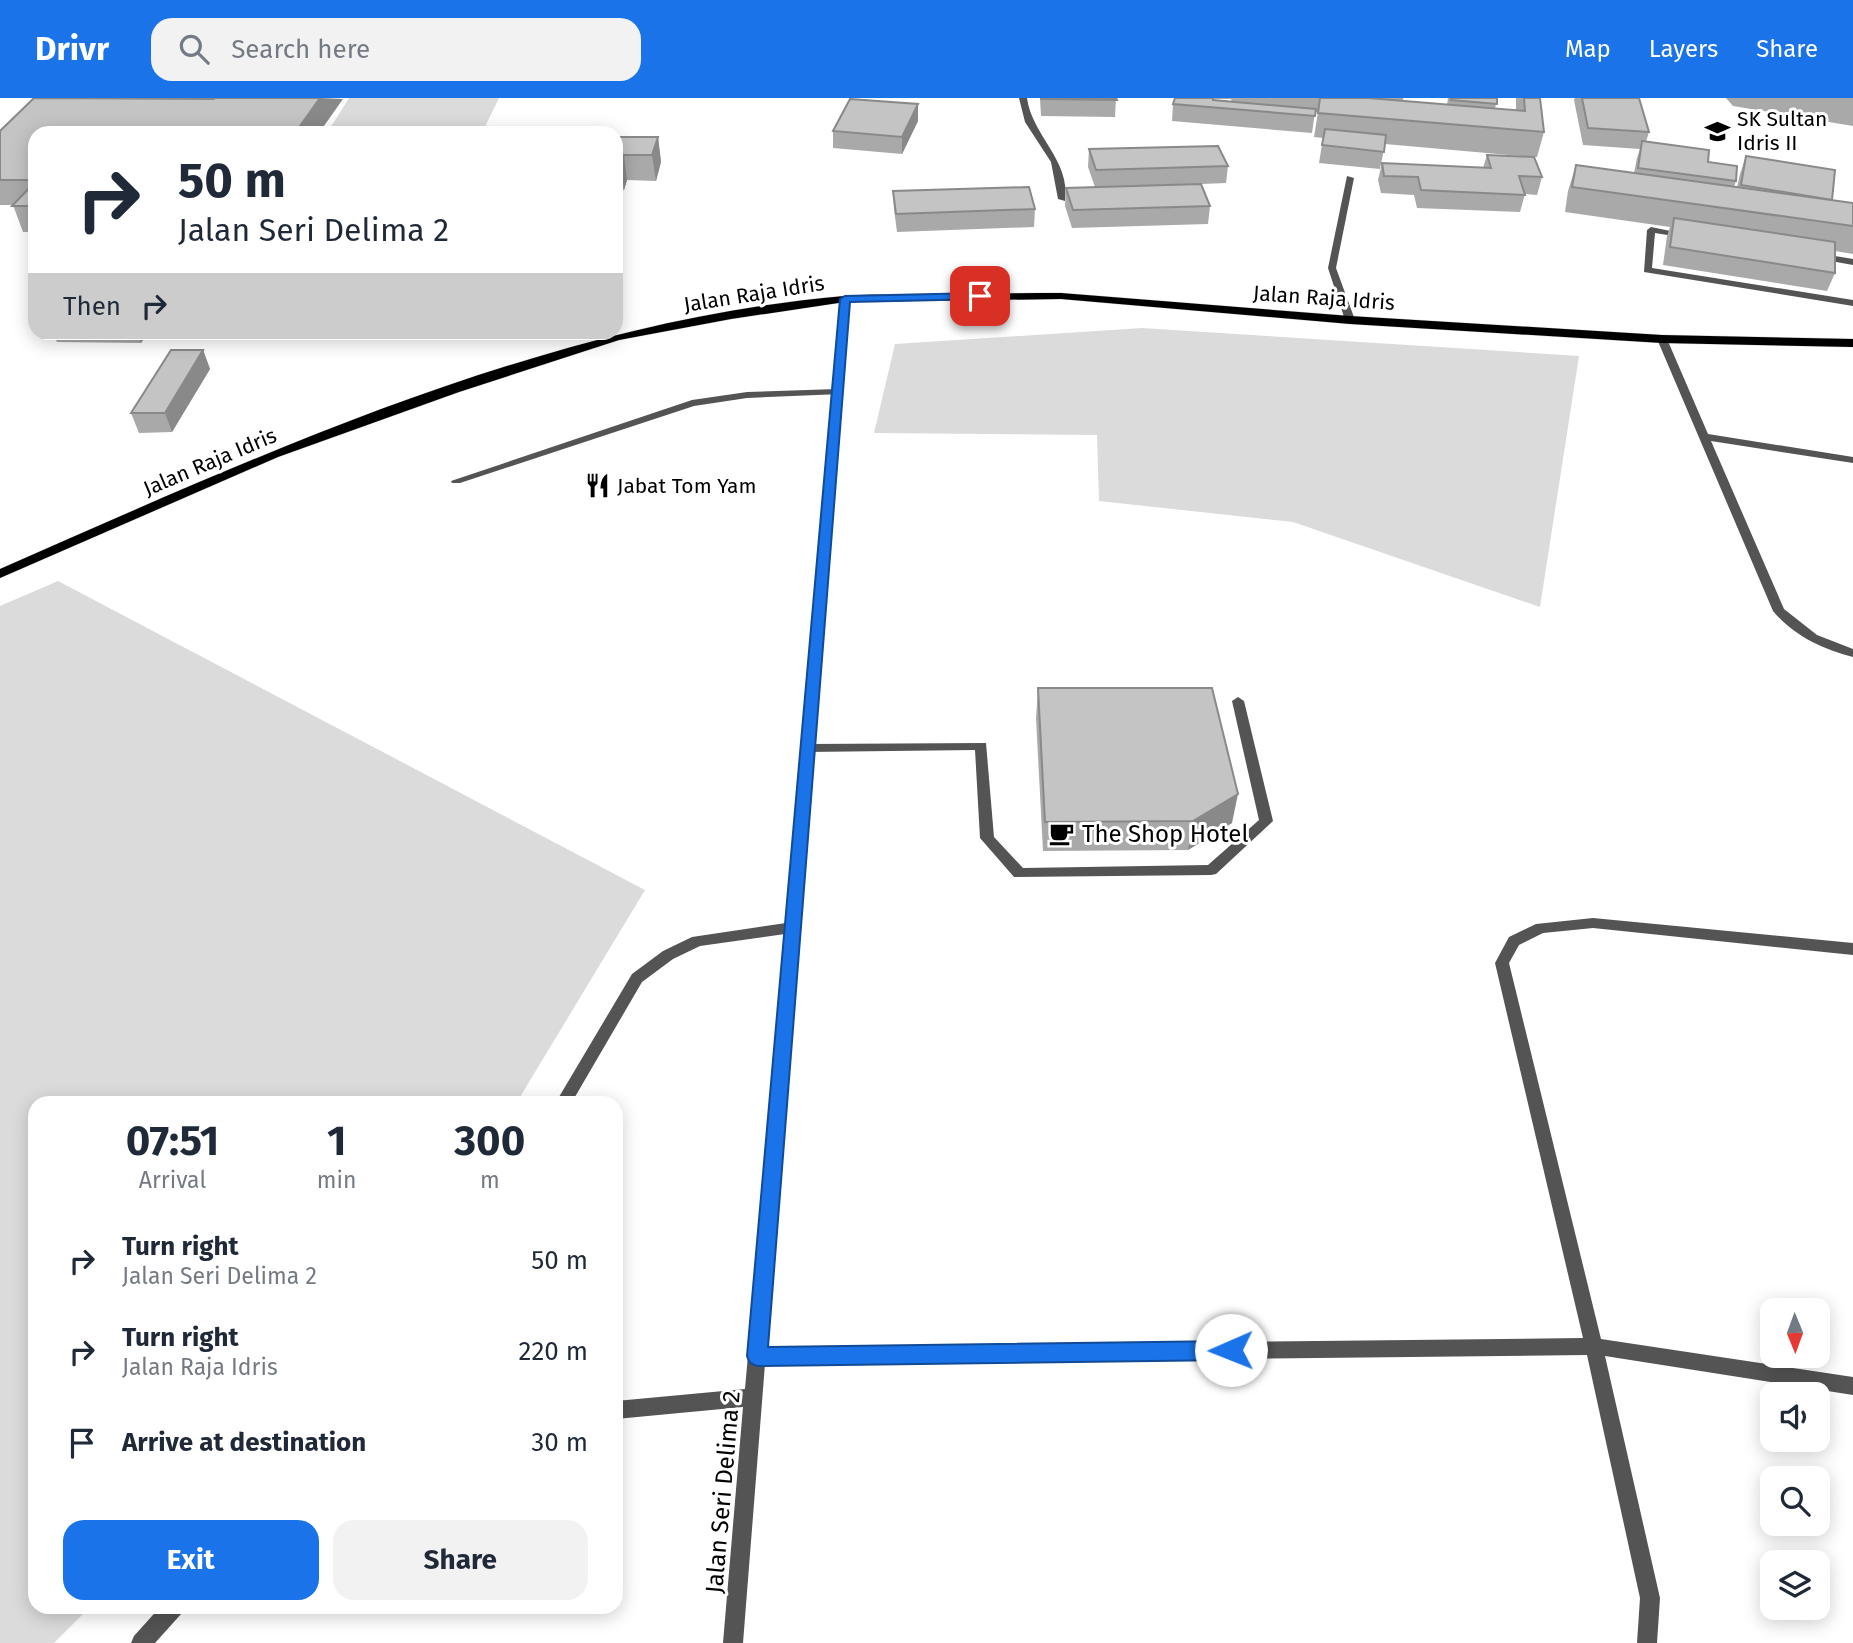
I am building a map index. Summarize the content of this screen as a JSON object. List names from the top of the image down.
{
  "streets": {
    "main road": ["Jalan Raja Idris"],
    "street": ["Jalan Seri Delima 2"]
  },
  "crossings": [
    ["Jalan Raja Idris", "Jalan Seri Delima 2"]
  ],
  "places": {
    "school or university": ["SK Sultan Idris II"],
    "restaurant": ["Jabat Tom Yam"],
    "cafe": ["The Shop Hotel"]
  },
  "north": "bottom",
  "page": {
    "header": "Drivr",
    "search": "Search here",
    "nav": ["Map", "Layers", "Share"],
    "turn": ["50 m", "Jalan Seri Delima 2"],
    "then": "Then",
    "eta": [
      "07:51",
      "Arrival",
      "1",
      "min",
      "300",
      "m"
    ],
    "list": [
      {
        "name": "Turn right",
        "note": "Jalan Seri Delima 2",
        "value": "50 m"
      },
      {
        "name": "Turn right",
        "note": "Jalan Raja Idris",
        "value": "220 m"
      },
      {
        "name": "Arrive at destination",
        "value": "30 m"
      }
    ],
    "buttons": ["Exit", "Share"]
  }
}
